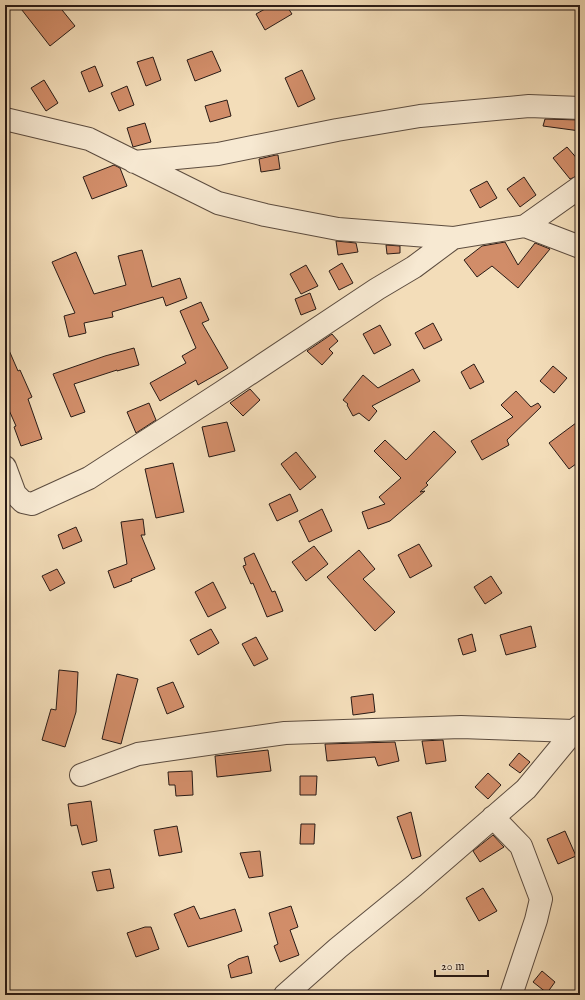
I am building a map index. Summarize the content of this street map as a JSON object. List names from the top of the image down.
{
  "scale_bar": "20 m"
}
